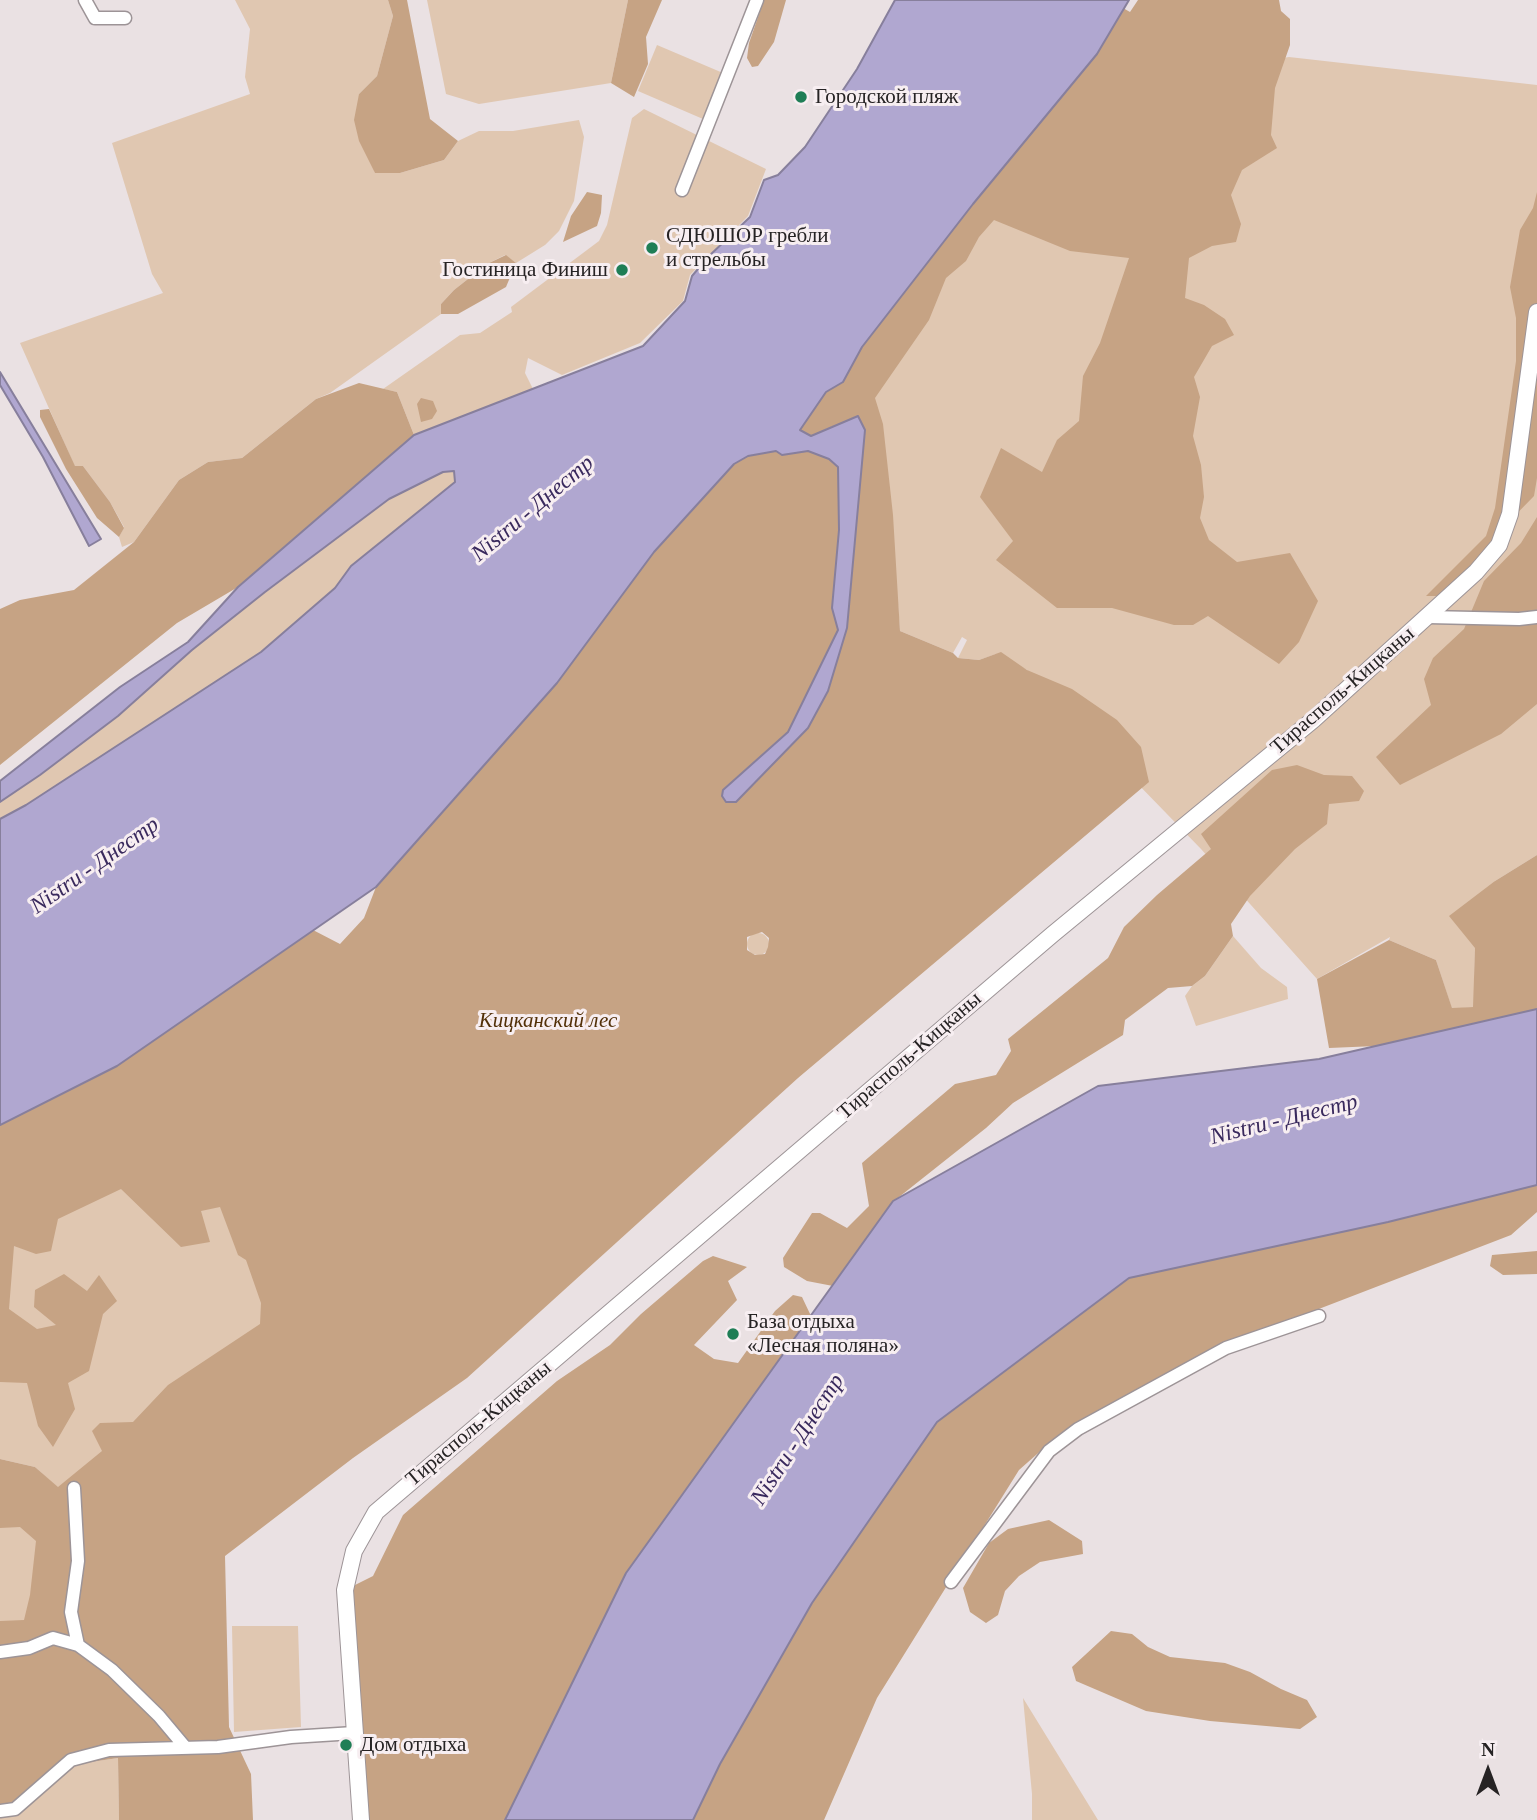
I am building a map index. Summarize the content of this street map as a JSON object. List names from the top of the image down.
{
  "streets": {
    "street": ["Тирасполь-Кицканы"]
  },
  "water": ["Nistru - Днестр"],
  "parks": ["Кицканский лес"],
  "places": [
    "Городской пляж",
    "СДЮШОР гребли и стрельбы",
    "Гостиница Финиш",
    "База отдыха «Лесная поляна»",
    "Дом отдыха"
  ],
  "north": "top"
}
